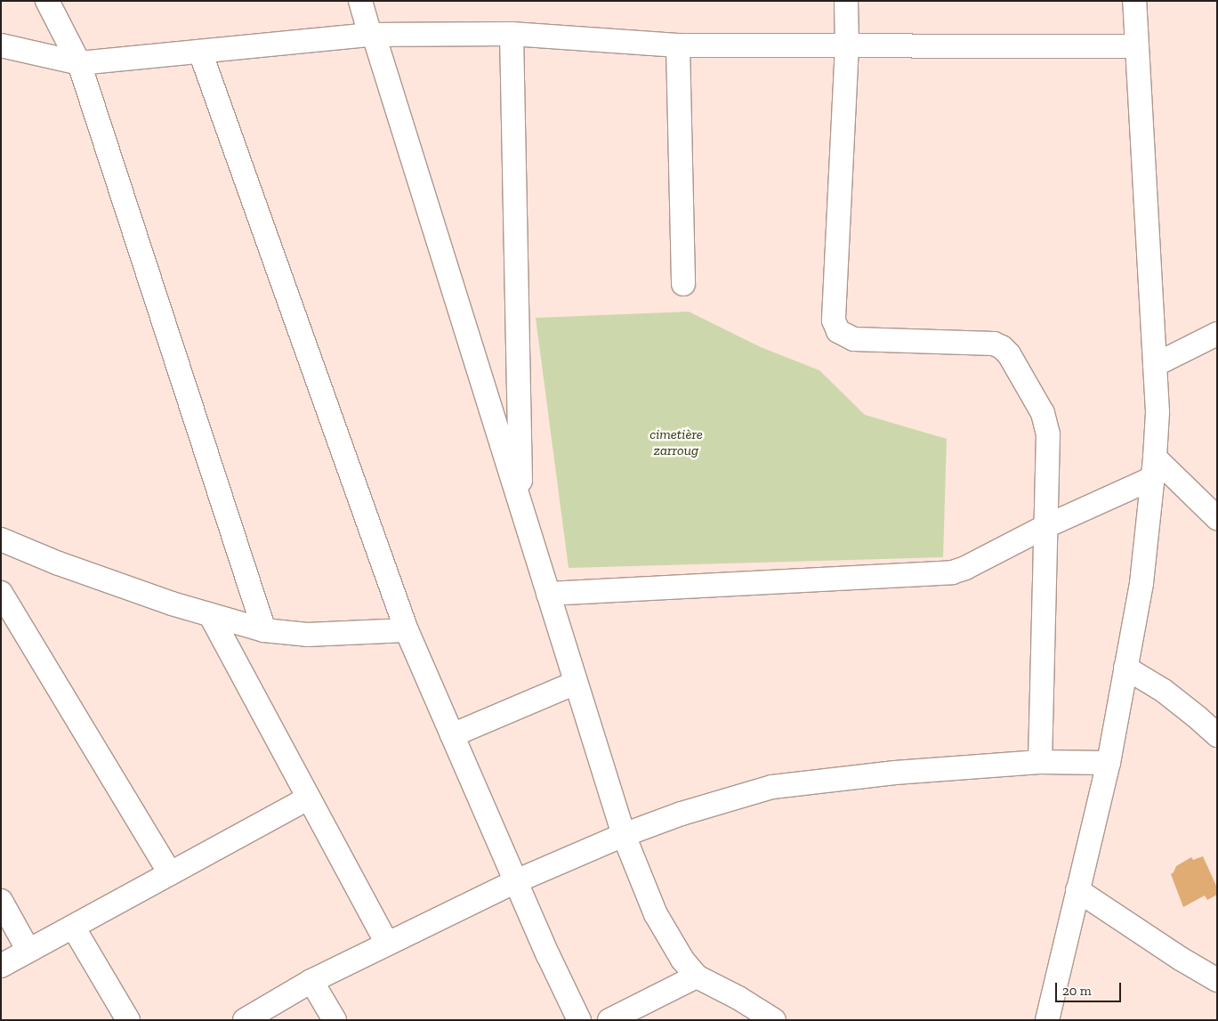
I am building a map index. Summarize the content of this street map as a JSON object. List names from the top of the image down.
{
  "parks": ["cimetière zarroug"],
  "scale_bar": "20 m"
}
